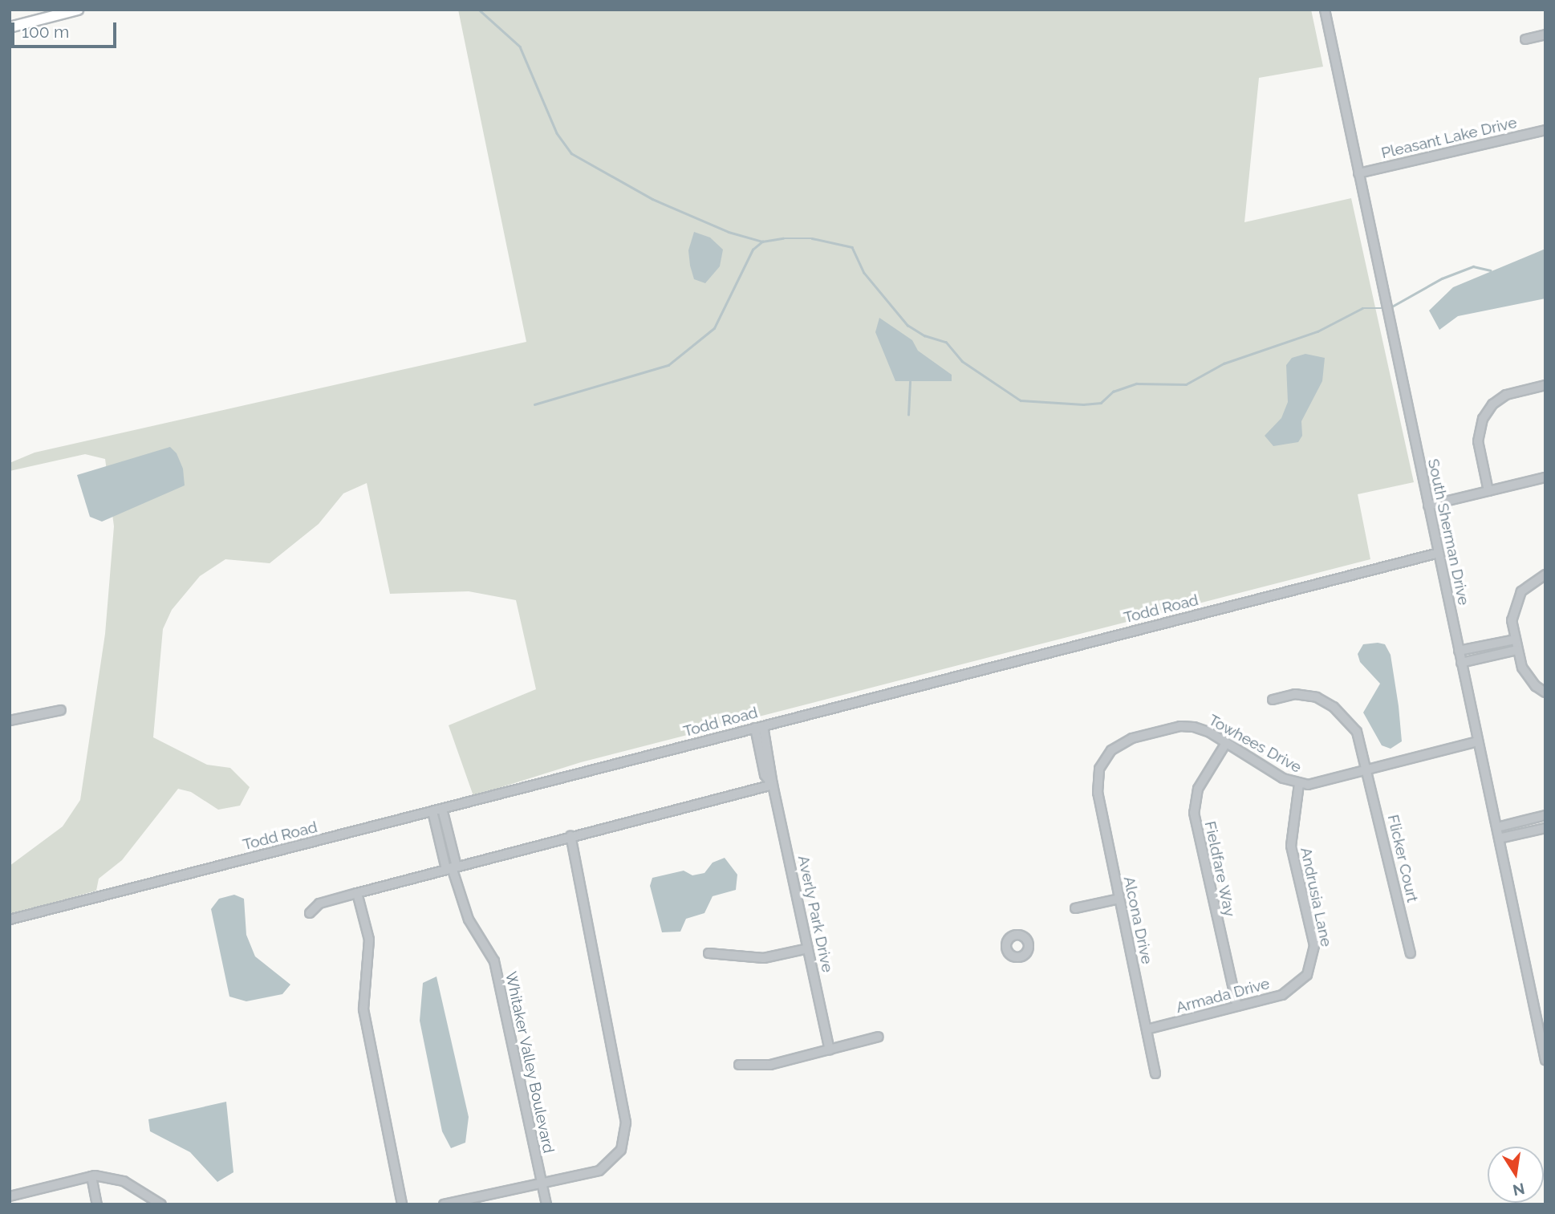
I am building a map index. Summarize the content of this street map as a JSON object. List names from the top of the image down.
{
  "streets": {
    "street": [
      "Pleasant Lake Drive",
      "South Sherman Drive",
      "Todd Road",
      "Towhees Drive",
      "Flicker Court",
      "Fieldfare Way",
      "Andrusia Lane",
      "Averly Park Drive",
      "Alcona Drive",
      "Armada Drive",
      "Whitaker Valley Boulevard"
    ]
  },
  "crossings": [
    ["Pleasant Lake Drive", "South Sherman Drive"],
    ["South Sherman Drive", "Todd Road"],
    ["South Sherman Drive", "Towhees Drive"],
    ["Todd Road", "Averly Park Drive"],
    ["Todd Road", "Whitaker Valley Boulevard"],
    ["Towhees Drive", "Flicker Court"],
    ["Towhees Drive", "Fieldfare Way"],
    ["Towhees Drive", "Andrusia Lane"],
    ["Towhees Drive", "Alcona Drive"],
    ["Fieldfare Way", "Armada Drive"],
    ["Andrusia Lane", "Armada Drive"],
    ["Alcona Drive", "Armada Drive"]
  ],
  "scale_bar": "100 m",
  "north": "bottom"
}
